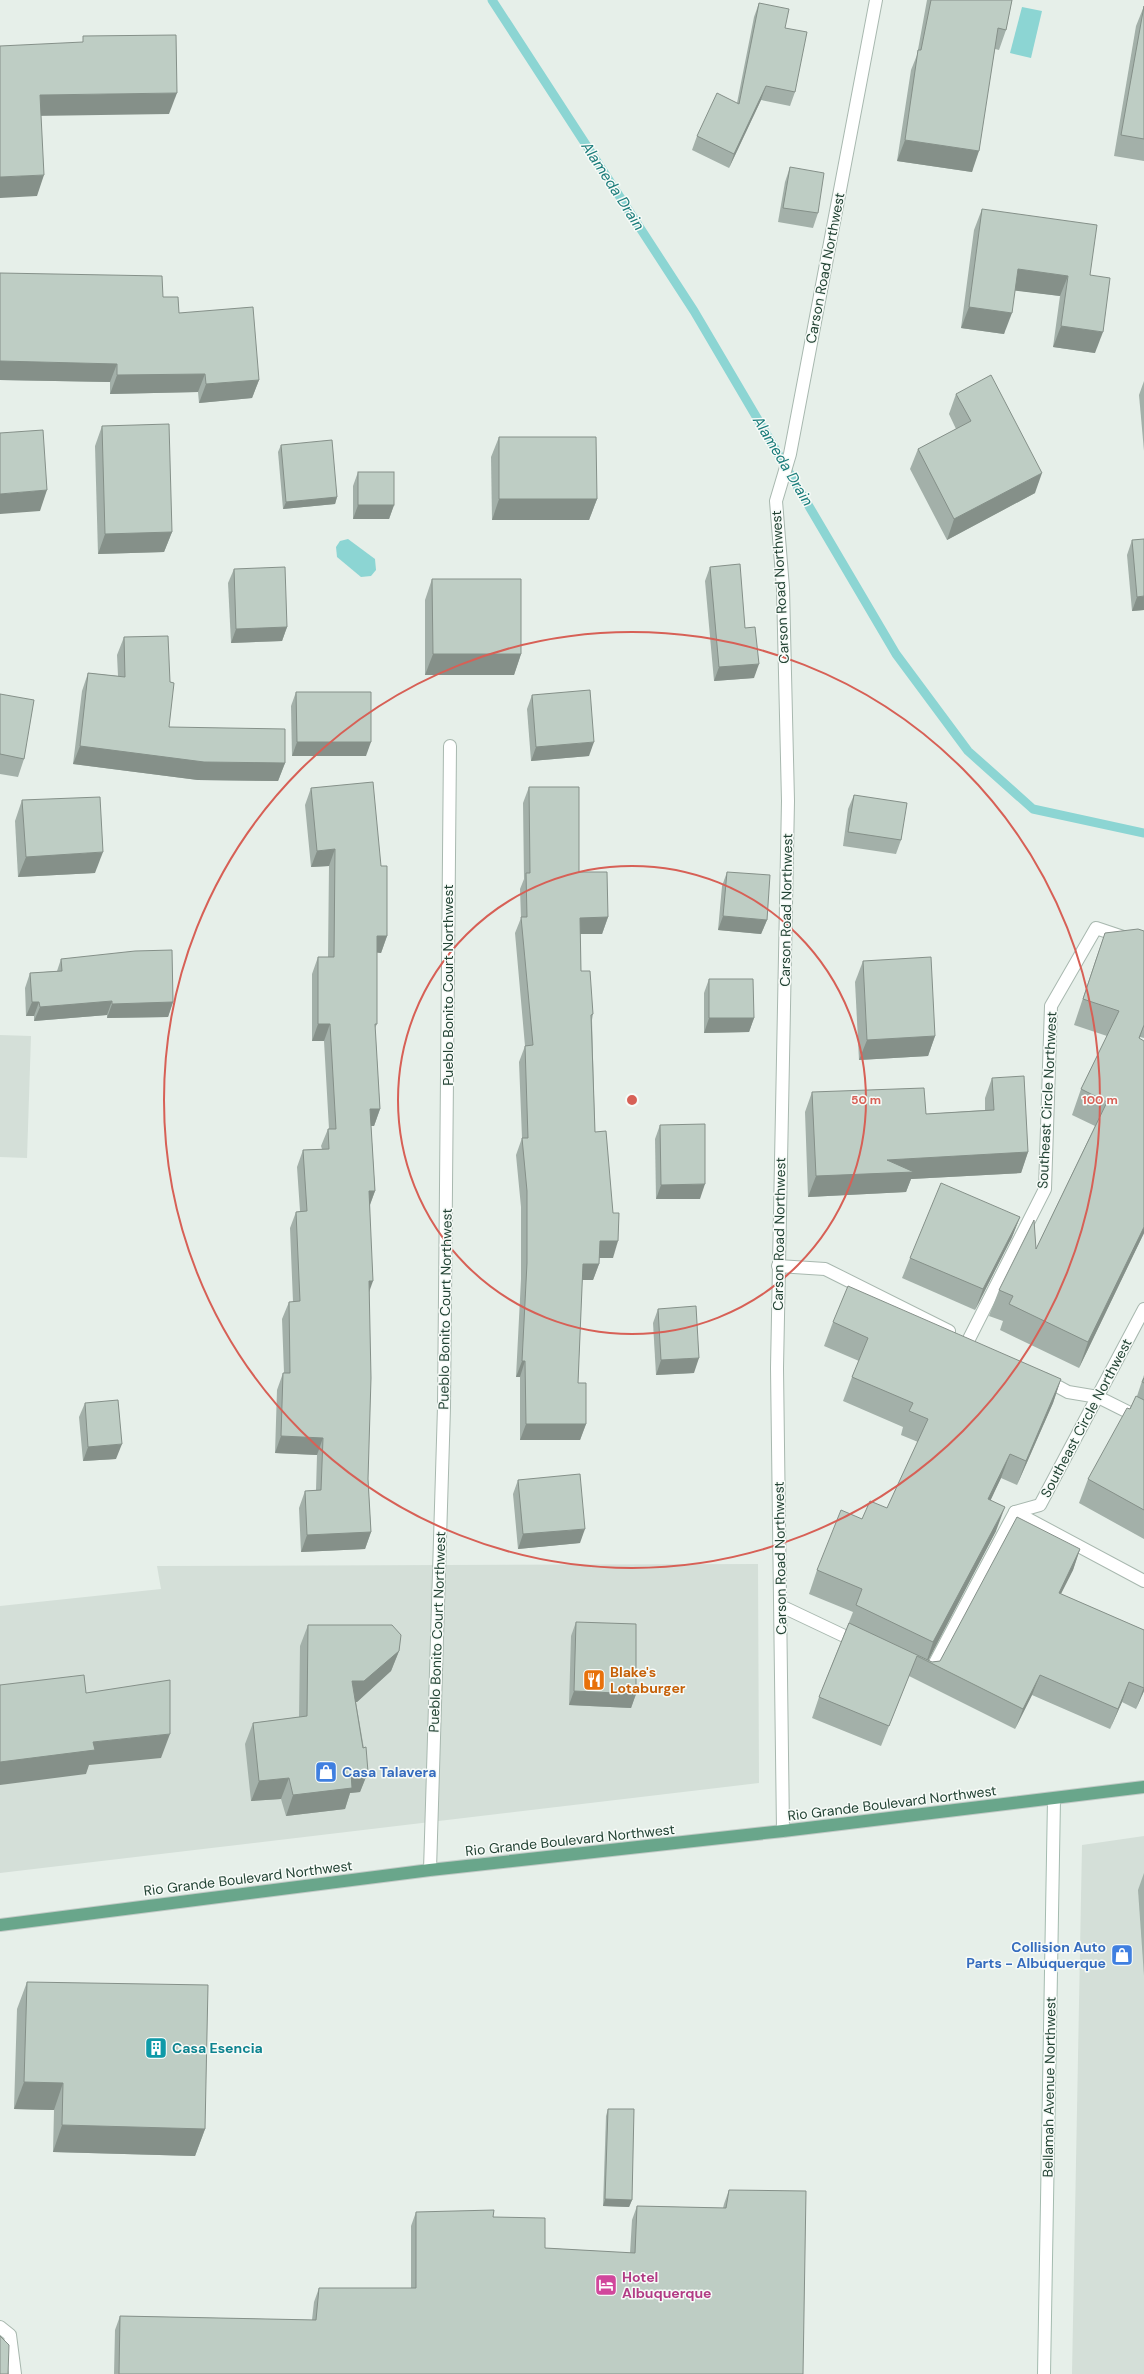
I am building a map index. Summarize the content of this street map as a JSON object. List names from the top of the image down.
{
  "streets": {
    "main road": ["Rio Grande Boulevard Northwest"],
    "street": [
      "Carson Road Northwest",
      "Pueblo Bonito Court Northwest",
      "Southeast Circle Northwest",
      "Bellamah Avenue Northwest"
    ]
  },
  "crossings": [
    ["Carson Road Northwest", "Rio Grande Boulevard Northwest"],
    ["Pueblo Bonito Court Northwest", "Rio Grande Boulevard Northwest"],
    ["Rio Grande Boulevard Northwest", "Bellamah Avenue Northwest"]
  ],
  "water": ["Alameda Drain"],
  "places": {
    "restaurant": ["Blake's Lotaburger"],
    "shop": ["Casa Talavera", "Collision Auto Parts - Albuquerque"],
    "building": ["Casa Esencia"],
    "hotel": ["Hotel Albuquerque"]
  },
  "rings": ["50 m", "100 m"]
}
